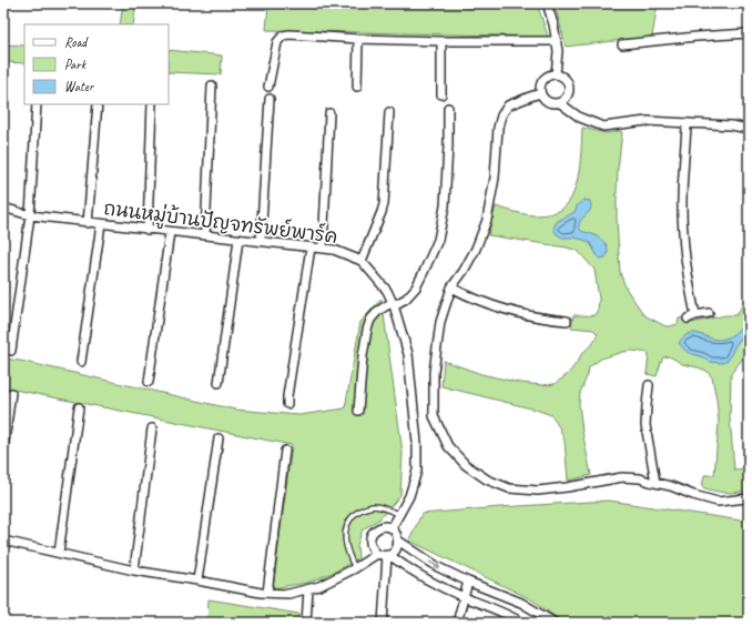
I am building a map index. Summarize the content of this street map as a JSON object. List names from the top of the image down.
{
  "streets": {
    "street": ["ถนนหมู่บ้านปัญจทรัพย์พาร์ค"]
  },
  "legend": ["Road", "Park", "Water"]
}
